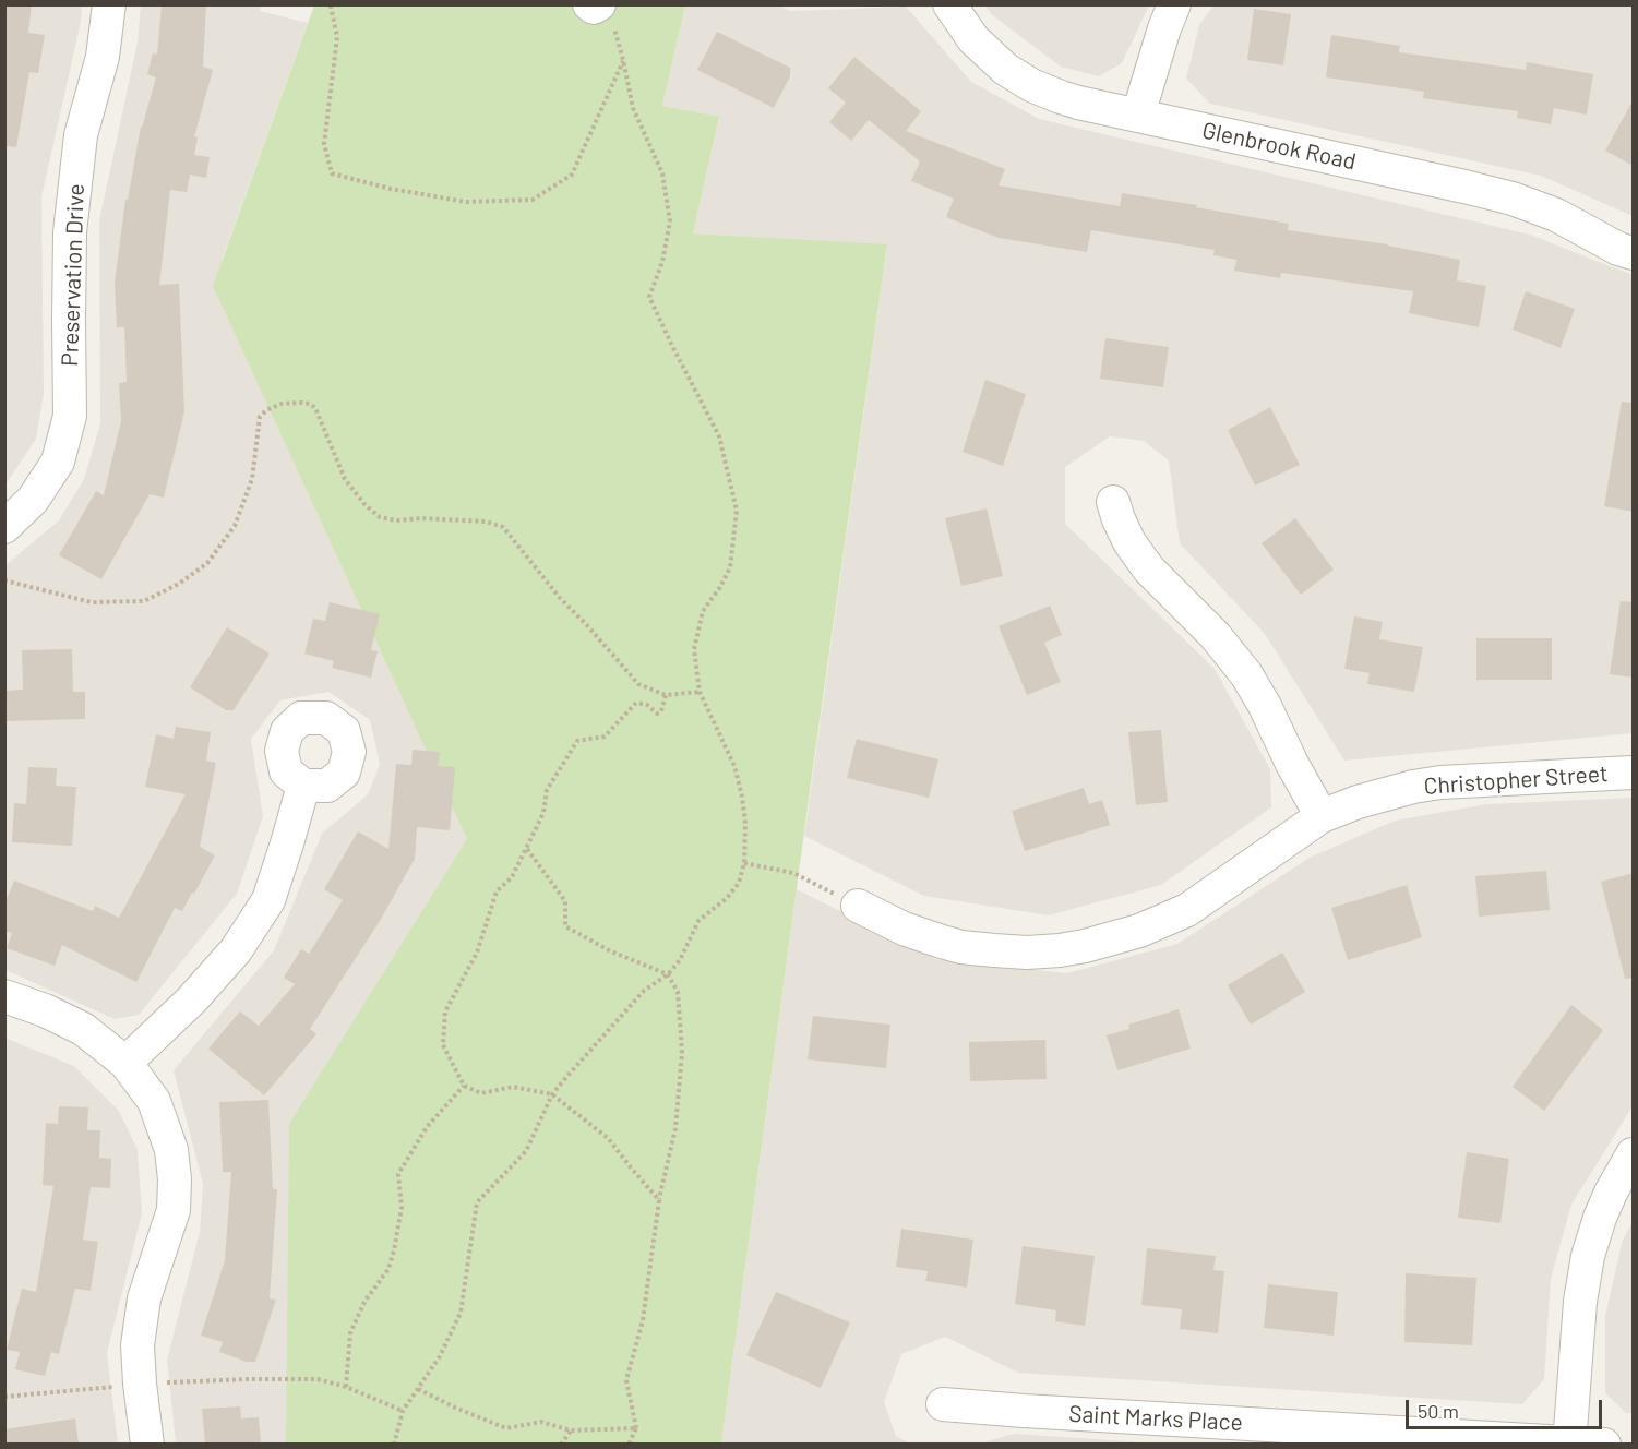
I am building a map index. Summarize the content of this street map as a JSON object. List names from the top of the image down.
{
  "streets": {
    "street": [
      "Glenbrook Road",
      "Preservation Drive",
      "Christopher Street",
      "Saint Marks Place"
    ]
  },
  "scale_bar": "50 m"
}
